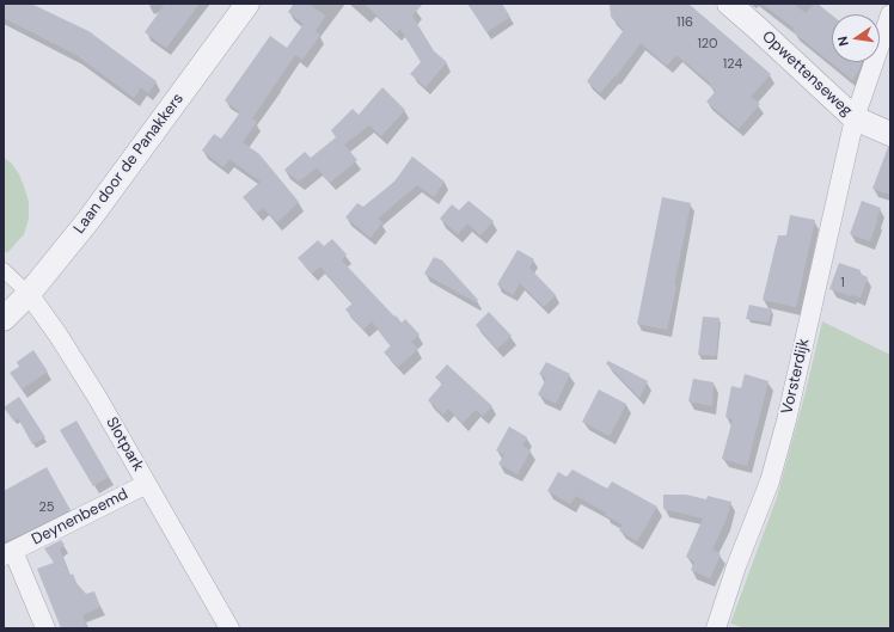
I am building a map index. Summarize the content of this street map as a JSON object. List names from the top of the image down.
{
  "streets": {
    "street": [
      "Opwettenseweg",
      "Laan door de Panakkers",
      "Vorsterdijk",
      "Slotpark",
      "Deynenbeemd"
    ]
  },
  "crossings": [
    ["Opwettenseweg", "Vorsterdijk"],
    ["Laan door de Panakkers", "Slotpark"],
    ["Slotpark", "Deynenbeemd"]
  ],
  "house_numbers": [
    "116",
    "120",
    "124",
    "1",
    "25"
  ],
  "north": "left"
}
